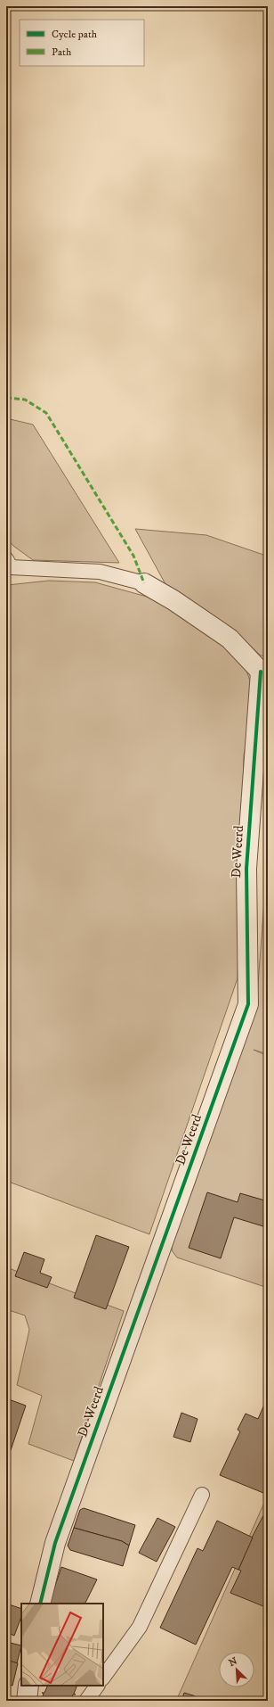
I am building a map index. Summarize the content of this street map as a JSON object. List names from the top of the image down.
{
  "streets": {
    "street": ["De Weerd"]
  },
  "legend": ["Cycle path", "Path"],
  "north": "top left"
}
